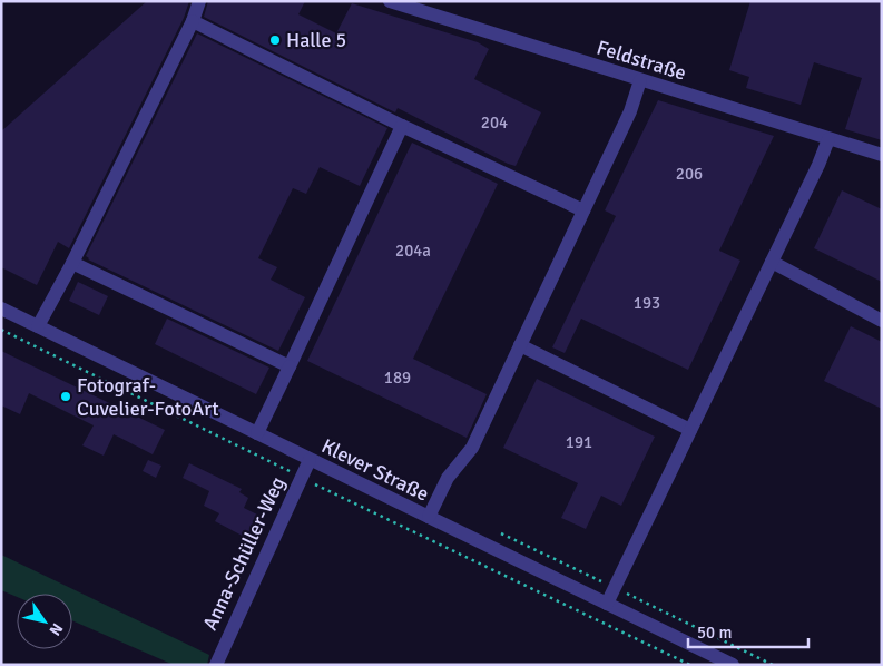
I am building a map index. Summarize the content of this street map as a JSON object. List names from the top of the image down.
{
  "streets": {
    "street": ["Feldstraße", "Klever Straße", "Anna-Schüller-Weg"]
  },
  "crossings": [
    ["Klever Straße", "Anna-Schüller-Weg"]
  ],
  "places": ["Halle 5", "Fotograf- Cuvelier-FotoArt"],
  "house_numbers": [
    "204",
    "206",
    "204a",
    "193",
    "189",
    "191"
  ],
  "scale_bar": "50 m",
  "north": "bottom right"
}
